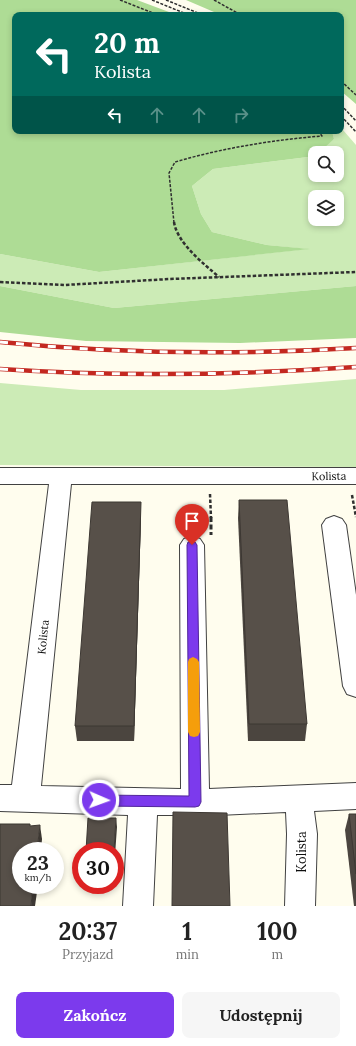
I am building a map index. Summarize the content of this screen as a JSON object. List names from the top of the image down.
{
  "streets": {
    "street": ["Kolista"]
  },
  "page": {
    "turn": ["20 m", "Kolista"],
    "speed": "23 km/h",
    "limit": "30",
    "eta": [
      "20:37",
      "Przyjazd",
      "1",
      "min",
      "100",
      "m"
    ],
    "buttons": ["Zakończ", "Udostępnij"]
  }
}
